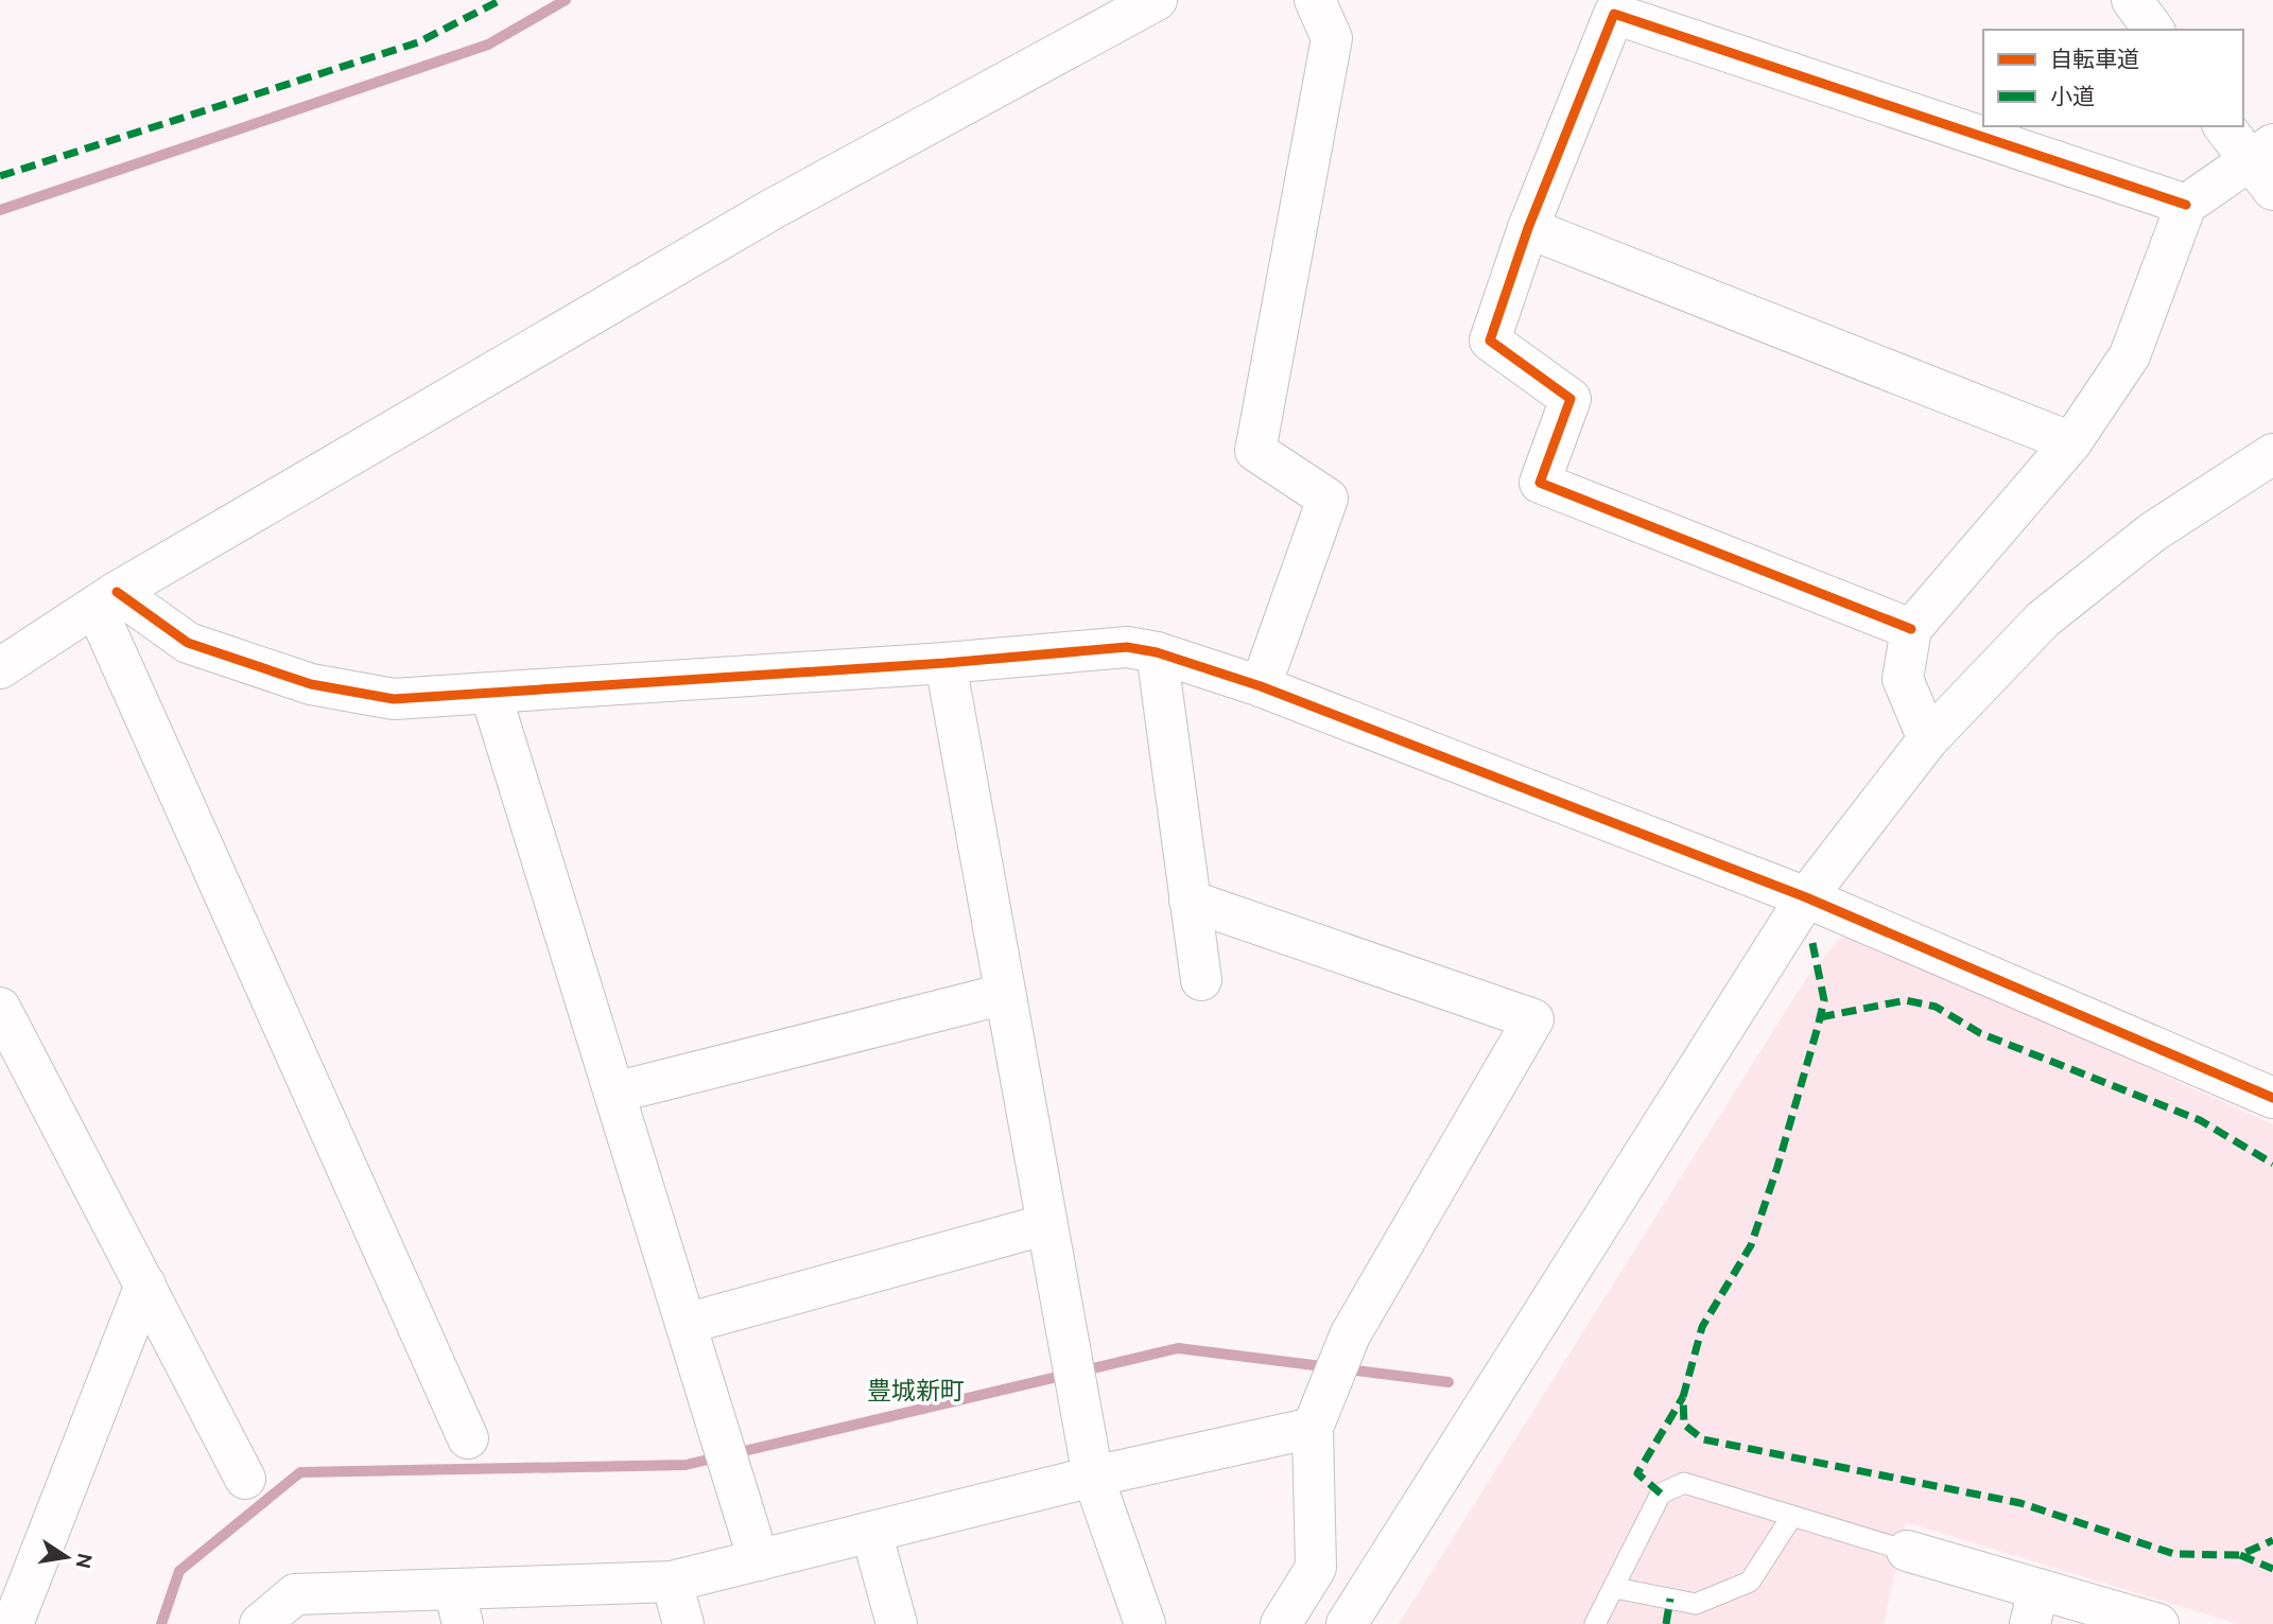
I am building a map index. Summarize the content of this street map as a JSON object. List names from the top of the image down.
{
  "districts": ["豊城新町"],
  "legend": ["自転車道", "小道"],
  "north": "right"
}
